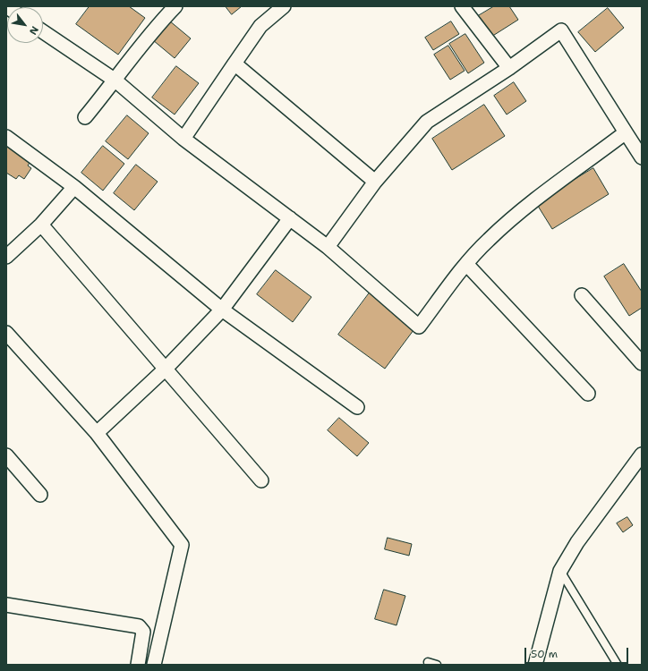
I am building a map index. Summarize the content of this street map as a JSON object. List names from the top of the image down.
{
  "scale_bar": "50 m",
  "north": "bottom right"
}
